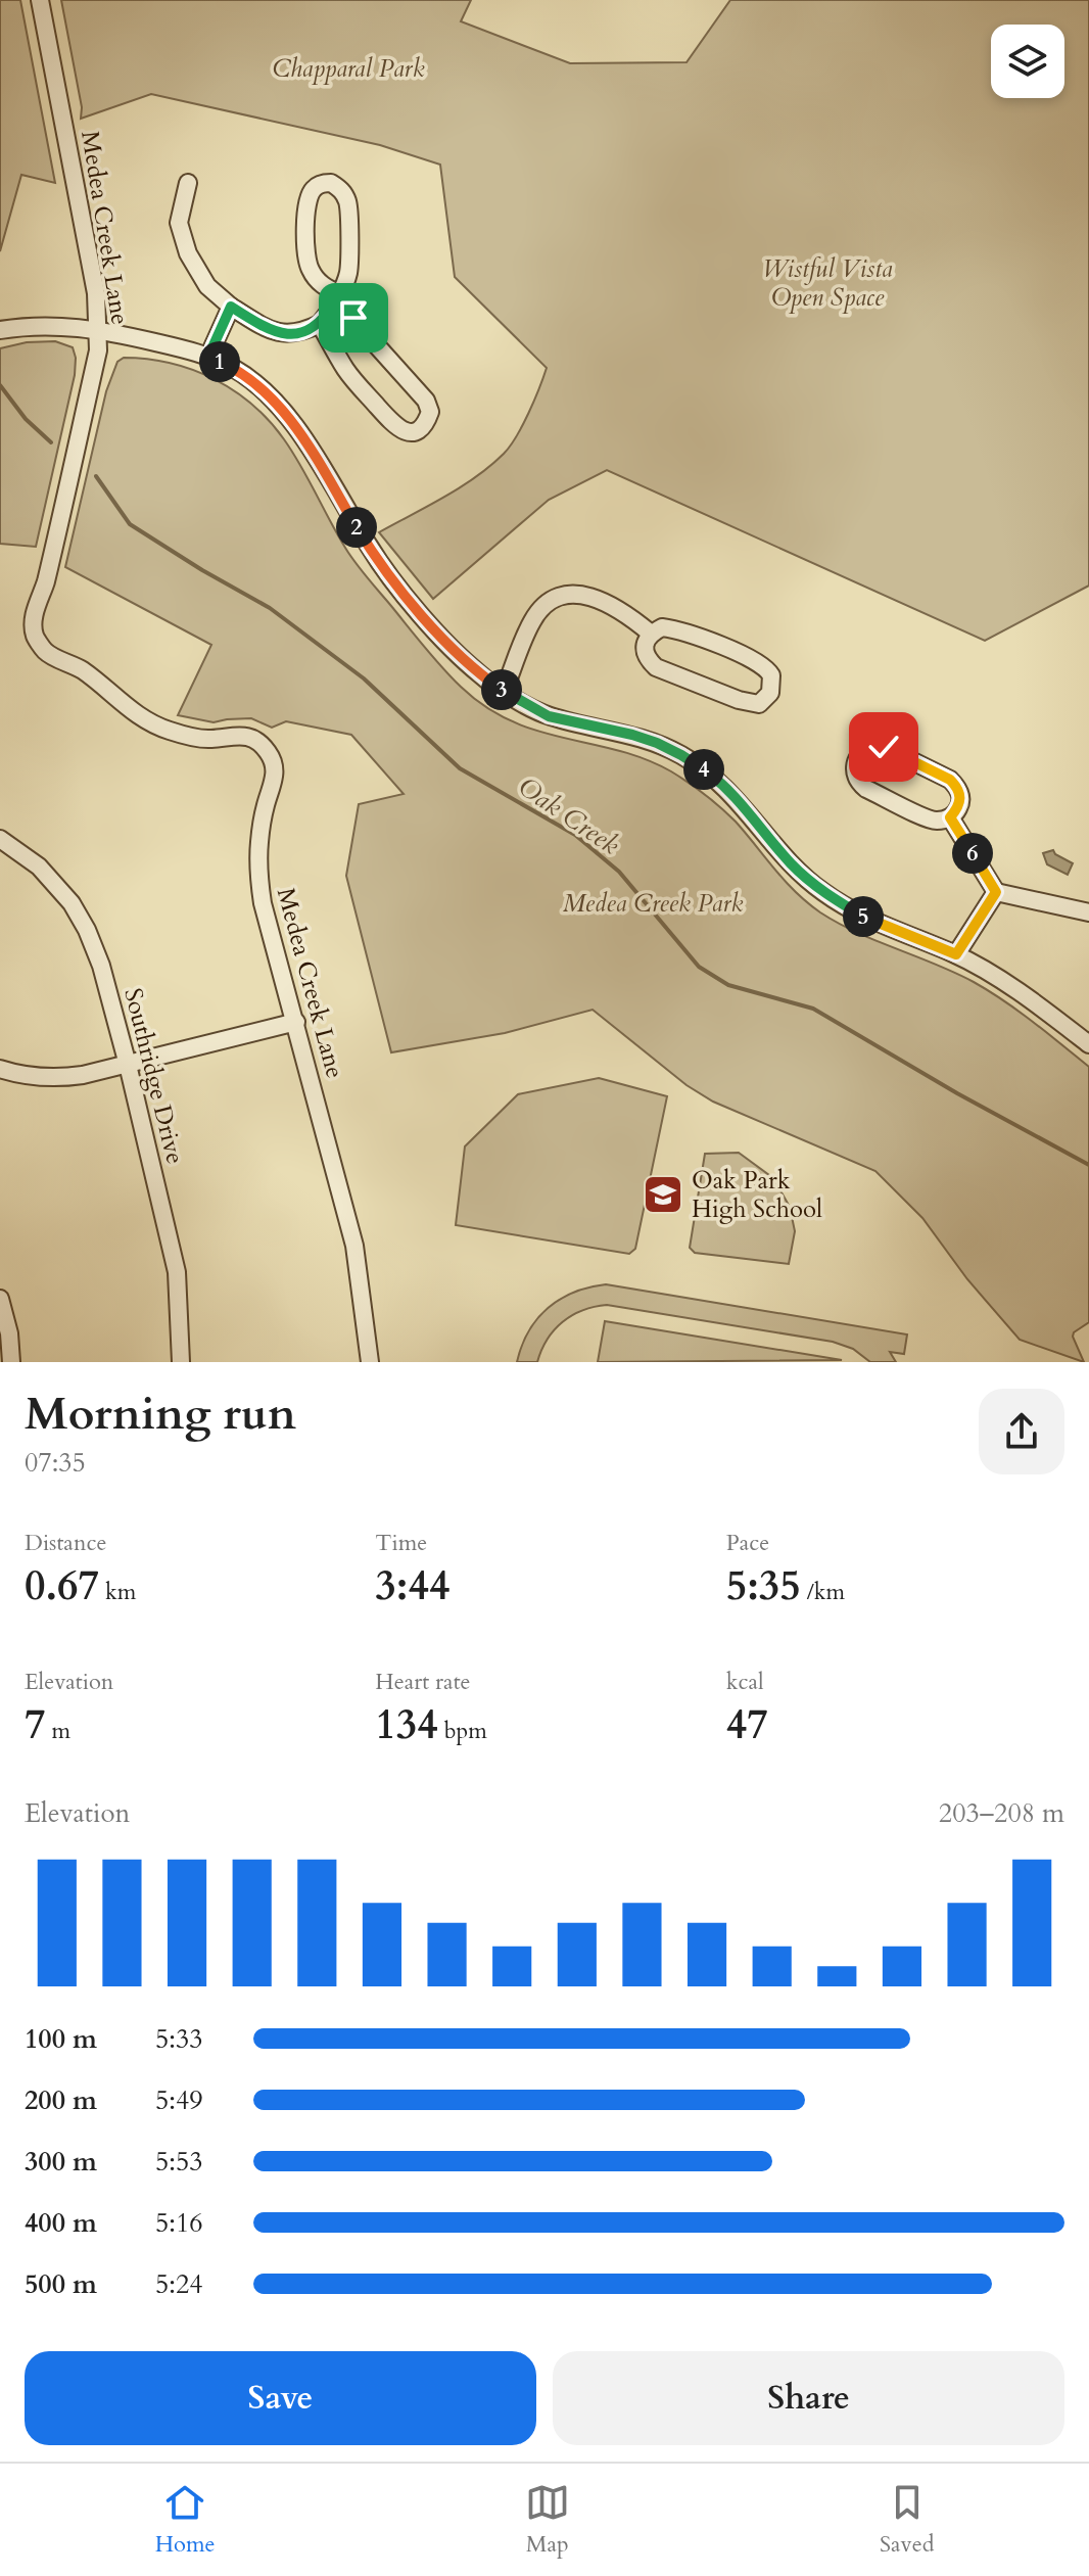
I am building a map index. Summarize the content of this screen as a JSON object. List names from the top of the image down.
{
  "streets": {
    "street": ["Medea Creek Lane", "Southridge Drive"]
  },
  "water": ["Oak Creek"],
  "parks": ["Chapparal Park", "Wistful Vista Open Space", "Medea Creek Park"],
  "places": {
    "school or university": ["Oak Park High School"]
  },
  "page": {
    "pins": [
      "1",
      "2",
      "3",
      "4",
      "6",
      "5"
    ],
    "heading": ["Morning run", "07:35"],
    "stats": [
      ["Distance", "0.67 km"],
      ["Time", "3:44"],
      ["Pace", "5:35 /km"],
      ["Elevation", "7 m"],
      ["Heart rate", "134 bpm"],
      ["kcal", "47"]
    ],
    "chart": ["Elevation", "203–208 m"],
    "list": [
      {
        "name": "100 m",
        "note": "5:33"
      },
      {
        "name": "200 m",
        "note": "5:49"
      },
      {
        "name": "300 m",
        "note": "5:53"
      },
      {
        "name": "400 m",
        "note": "5:16"
      },
      {
        "name": "500 m",
        "note": "5:24"
      }
    ],
    "buttons": ["Save", "Share"],
    "tabs": ["Home", "Map", "Saved"]
  }
}
